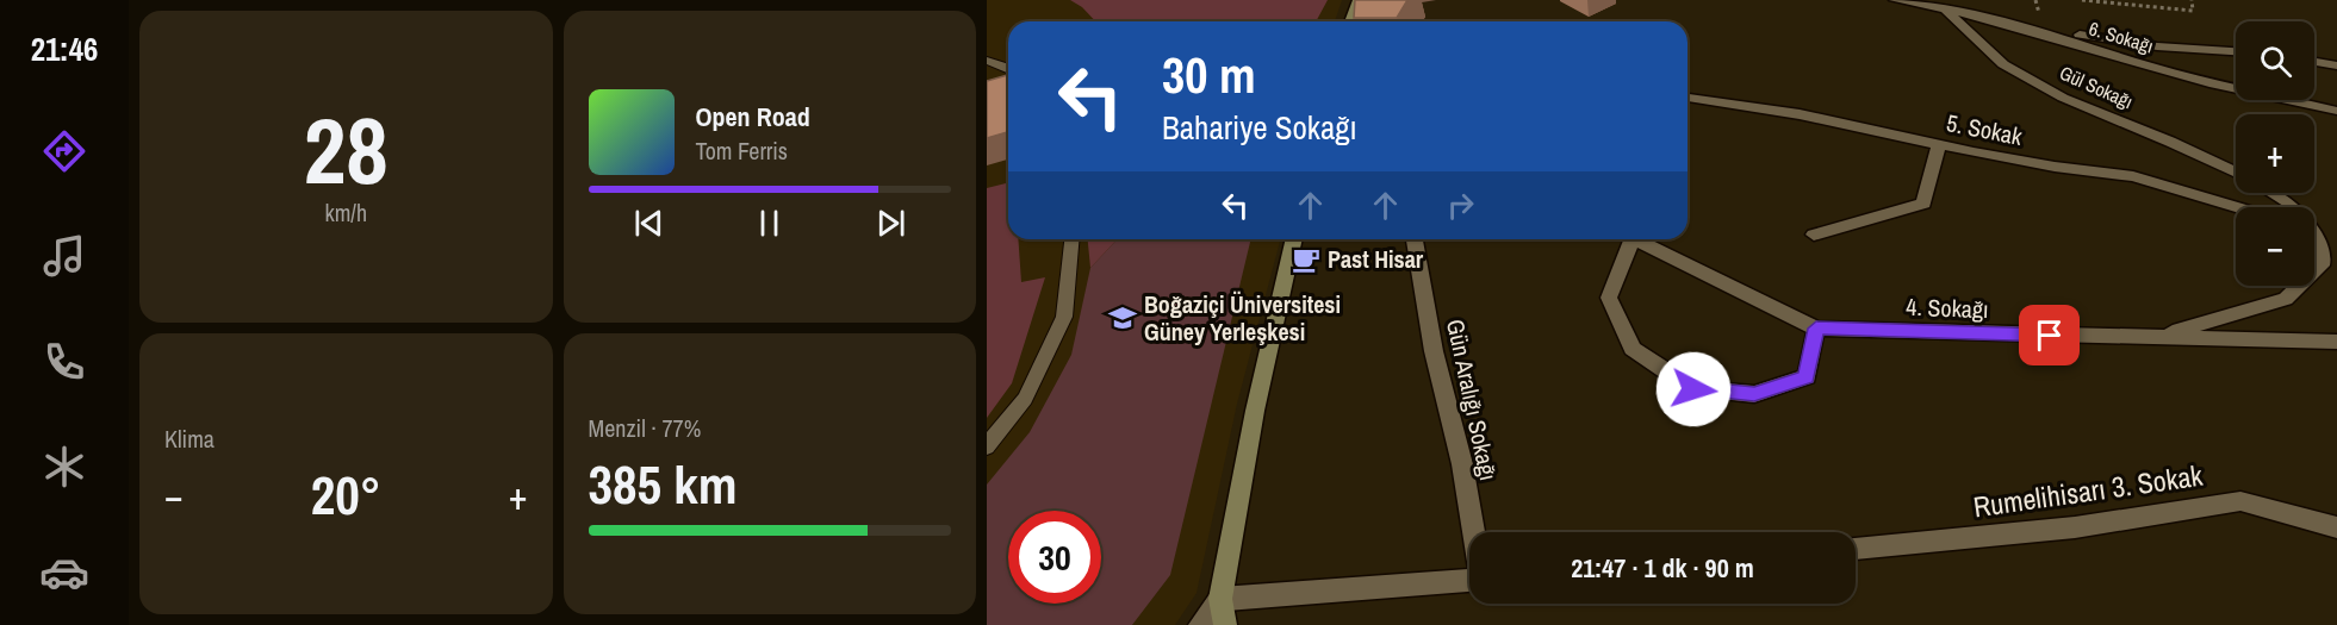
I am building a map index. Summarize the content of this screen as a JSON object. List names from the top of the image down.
{
  "streets": {
    "street": [
      "6. Sokağı",
      "Gül Sokağı",
      "5. Sokak",
      "4. Sokağı",
      "Gün Aralığı Sokağı",
      "Rumelihisarı 3. Sokak"
    ]
  },
  "crossings": [
    ["6. Sokağı", "Gül Sokağı"]
  ],
  "places": {
    "cafe": ["Past Hisar"],
    "school or university": ["Boğaziçi Üniversitesi Güney Yerleşkesi"]
  },
  "page": {
    "tabs": "21:46",
    "tile": [
      ["28", "km/h"],
      "Klima",
      ["Menzil · 77%", "385 km"]
    ],
    "map_buttons": ["+", "−"],
    "turn": ["30 m", "Bahariye Sokağı"],
    "song": ["Open Road", "Tom Ferris"],
    "heat": ["−", "20°", "+"],
    "limit": "30",
    "trip": "21:47 · 1 dk · 90 m"
  }
}
